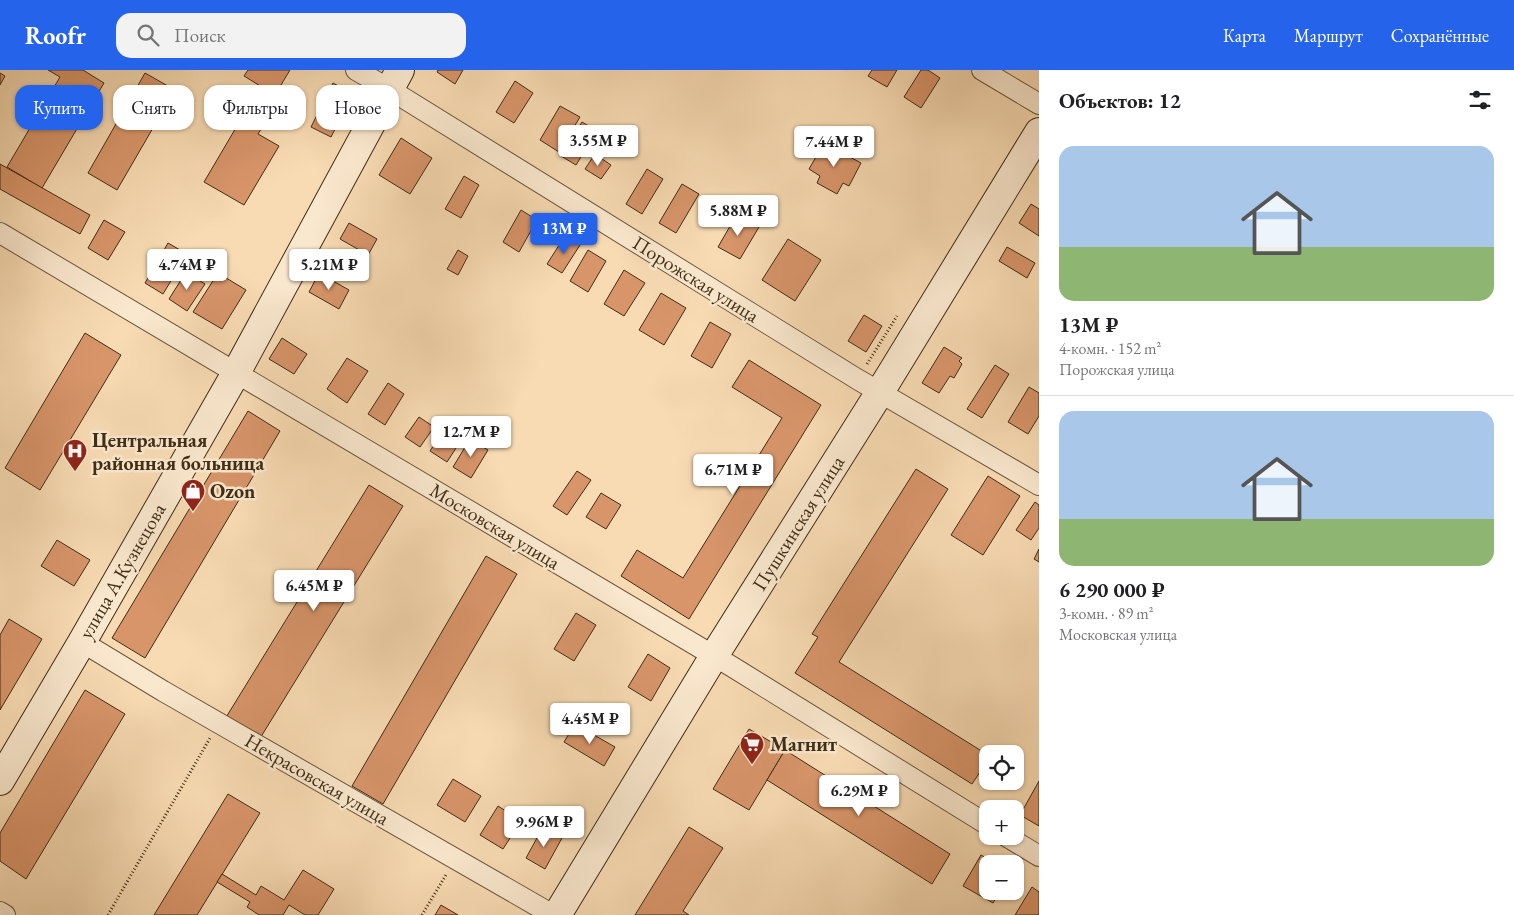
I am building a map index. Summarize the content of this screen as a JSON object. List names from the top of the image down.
{
  "streets": {
    "main road": ["Пушкинская улица", "улица А.Кузнецова"],
    "street": ["Порожская улица", "Московская улица", "Некрасовская улица"]
  },
  "crossings": [
    ["Порожская улица", "Пушкинская улица"],
    ["Порожская улица", "улица А.Кузнецова"],
    ["Пушкинская улица", "Московская улица"],
    ["Пушкинская улица", "Некрасовская улица"],
    ["Московская улица", "улица А.Кузнецова"],
    ["улица А.Кузнецова", "Некрасовская улица"]
  ],
  "places": {
    "hospital": ["Центральная районная больница"],
    "shop": ["Ozon"],
    "supermarket": ["Магнит"]
  },
  "page": {
    "header": "Roofr",
    "search": "Поиск",
    "nav": ["Карта", "Маршрут", "Сохранённые"],
    "heading": "Объектов: 12",
    "chip": [
      "Купить",
      "Снять",
      "Фильтры",
      "Новое"
    ],
    "price": [
      "3.55M ₽",
      "7.44M ₽",
      "5.88M ₽",
      "13M ₽",
      "4.74M ₽",
      "5.21M ₽",
      "12.7M ₽",
      "6.71M ₽",
      "6.45M ₽",
      "4.45M ₽",
      "6.29M ₽",
      "9.96M ₽"
    ],
    "list": [
      {
        "name": "13M ₽",
        "note": "4-комн. · 152 m² · Порожская улица"
      },
      {
        "name": "6 290 000 ₽",
        "note": "3-комн. · 89 m² · Московская улица"
      }
    ],
    "map_buttons": ["+", "−"]
  }
}
